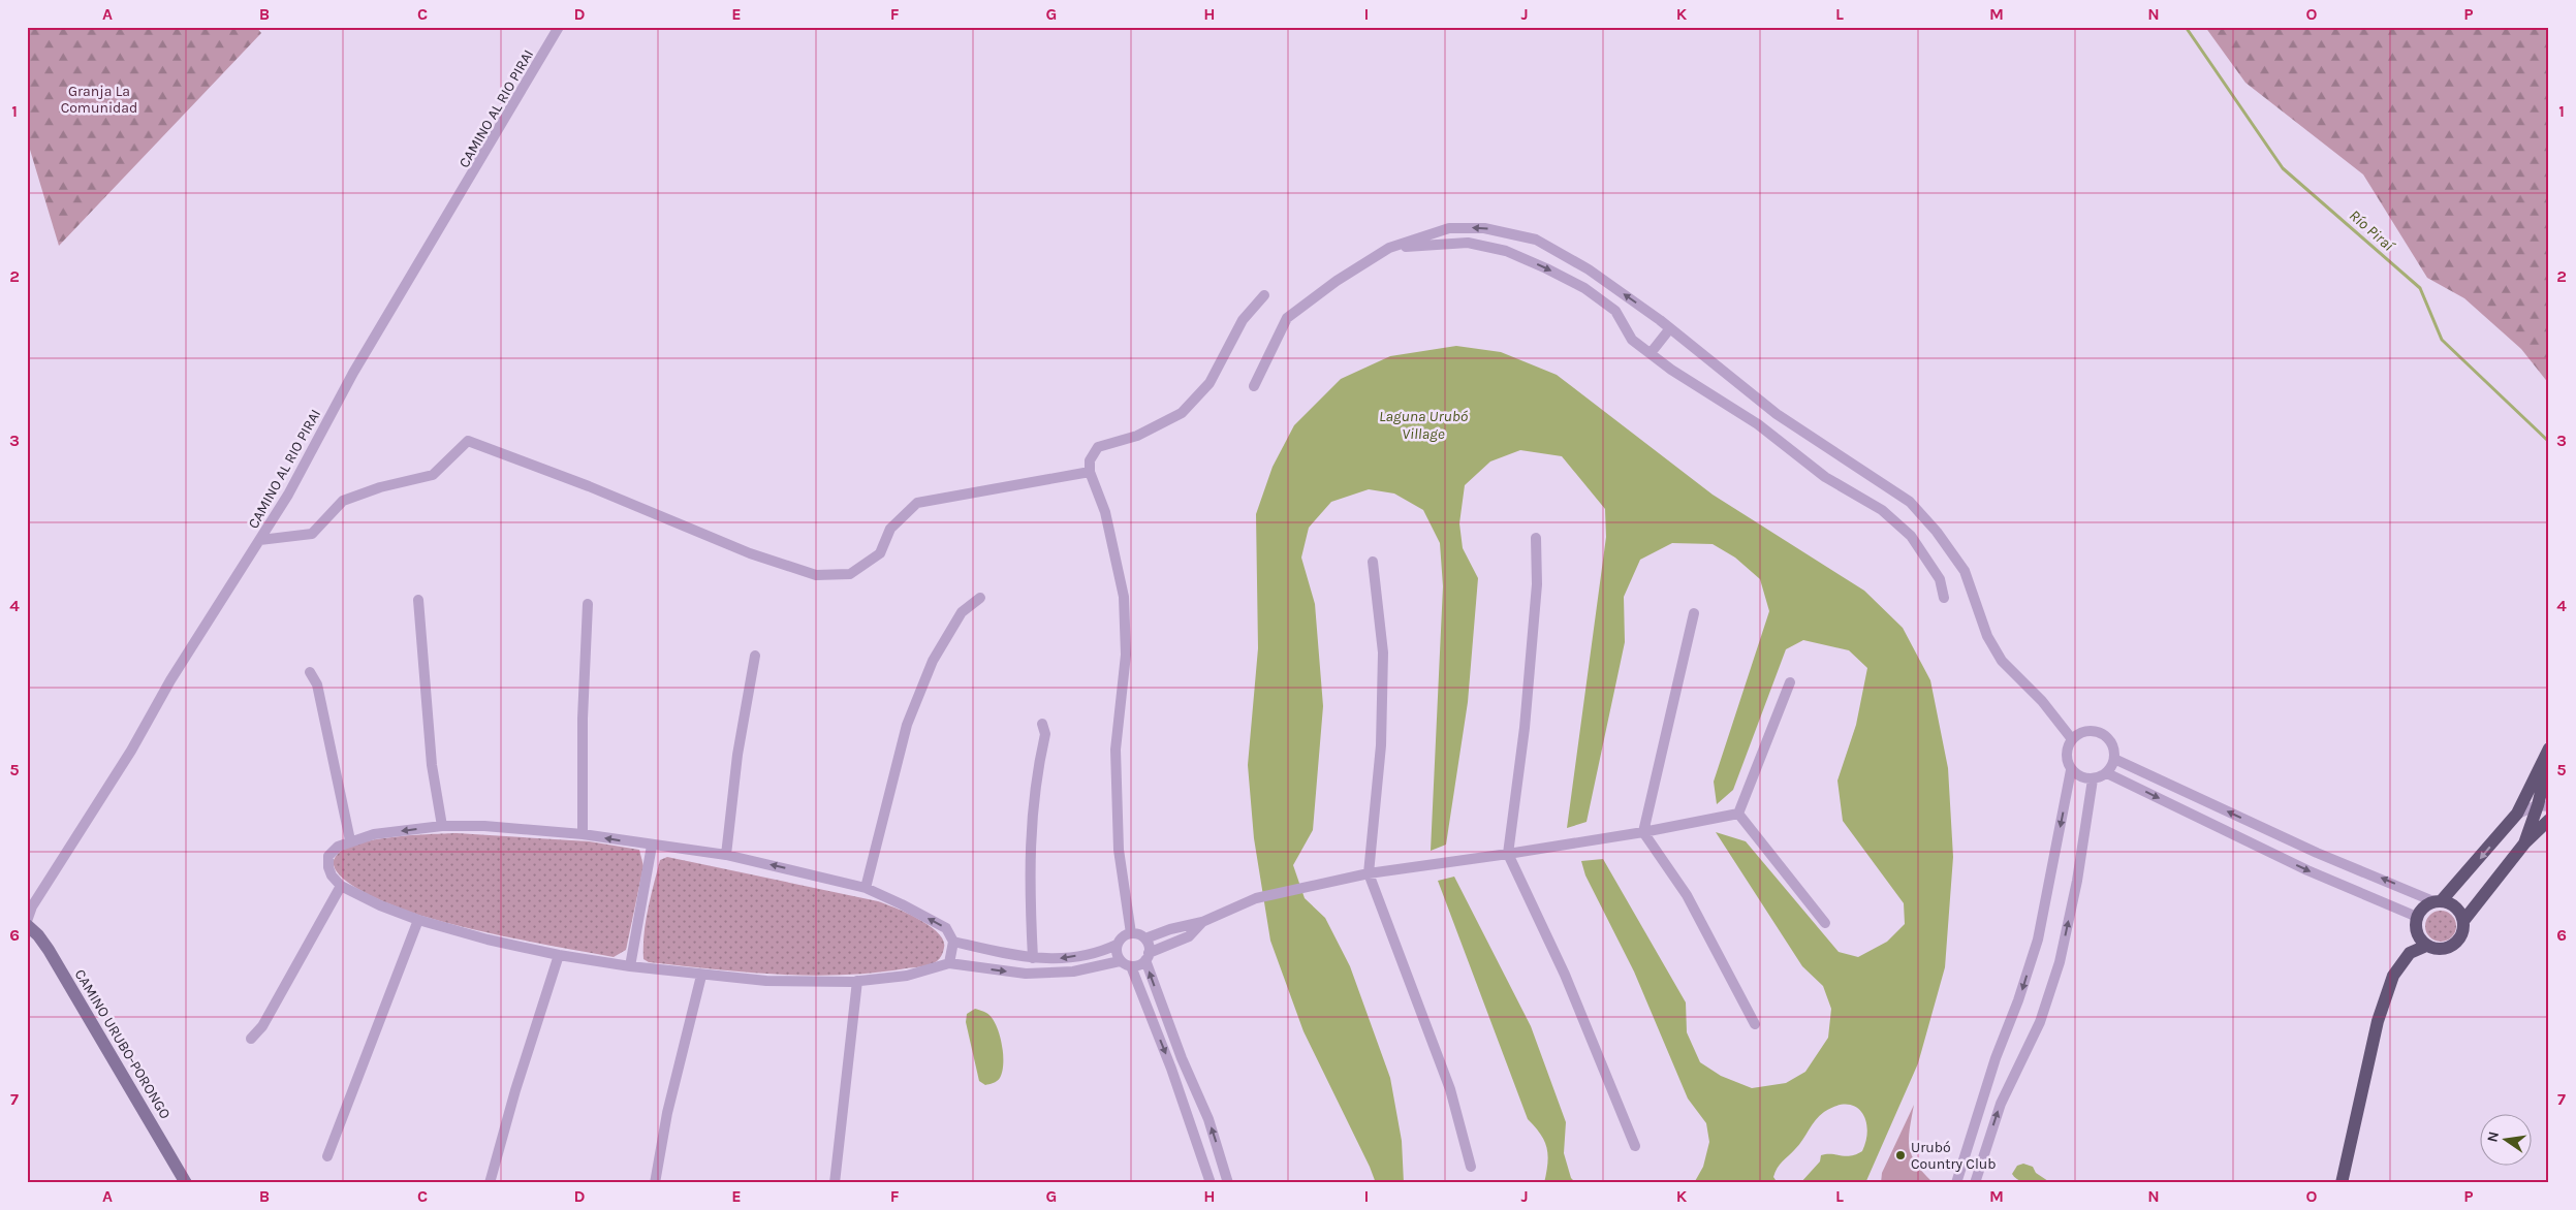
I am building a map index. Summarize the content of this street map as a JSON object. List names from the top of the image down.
{
  "streets": {
    "main road": ["CAMINO URUBO-PORONGO"],
    "street": ["CAMINO AL RIO PIRAI"]
  },
  "water": ["Río Piraí", "Laguna Urubó Village"],
  "parks": ["Granja La Comunidad"],
  "places": ["Urubó Country Club"],
  "north": "left",
  "grid": {
    "columns": [
      "A",
      "B",
      "C",
      "D",
      "E",
      "F",
      "G",
      "H",
      "I",
      "J",
      "K",
      "L",
      "M",
      "N",
      "O",
      "P"
    ],
    "rows": [
      "1",
      "2",
      "3",
      "4",
      "5",
      "6",
      "7"
    ]
  }
}
